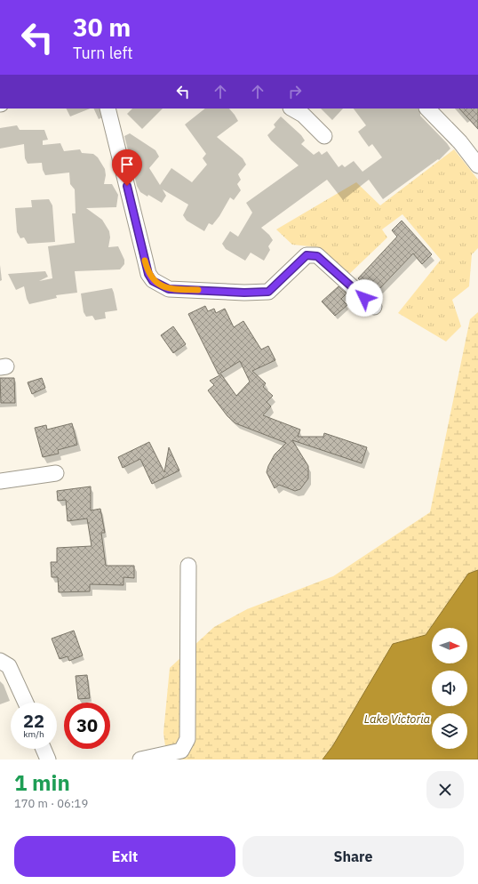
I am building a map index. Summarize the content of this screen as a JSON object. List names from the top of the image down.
{
  "water": ["Lake Victoria"],
  "north": "right",
  "page": {
    "turn": ["30 m", "Turn left"],
    "speed": "22 km/h",
    "limit": "30",
    "heading": ["1 min", "170 m · 06:19"],
    "buttons": ["Exit", "Share"]
  }
}
